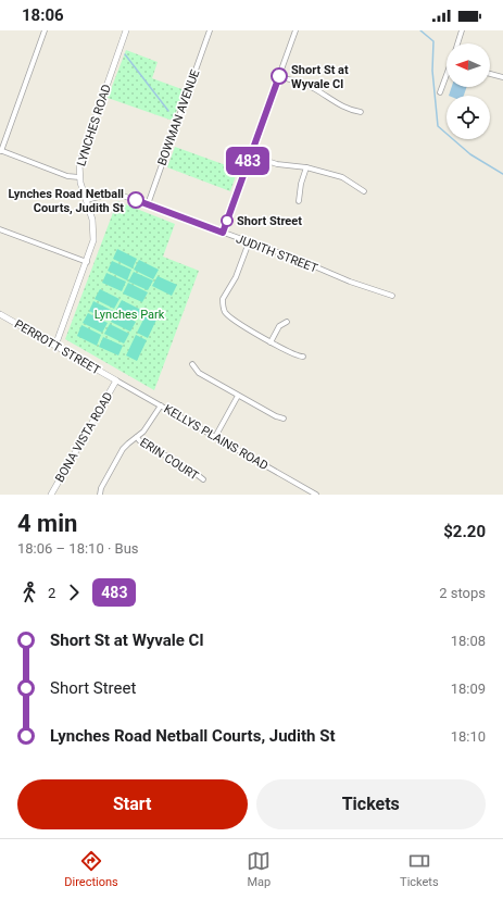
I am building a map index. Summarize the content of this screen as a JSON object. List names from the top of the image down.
{
  "streets": {
    "street": [
      "BOWMAN AVENUE",
      "LYNCHES ROAD",
      "JUDITH STREET",
      "PERROTT STREET",
      "BONA VISTA ROAD",
      "KELLYS PLAINS ROAD",
      "ERIN COURT"
    ]
  },
  "crossings": [
    ["BOWMAN AVENUE", "JUDITH STREET"],
    ["LYNCHES ROAD", "JUDITH STREET"],
    ["LYNCHES ROAD", "PERROTT STREET"],
    ["PERROTT STREET", "BONA VISTA ROAD"],
    ["PERROTT STREET", "KELLYS PLAINS ROAD"],
    ["BONA VISTA ROAD", "KELLYS PLAINS ROAD"]
  ],
  "parks": ["Lynches Park"],
  "places": ["Short St at Wyvale Cl", "Lynches Road Netball Courts, Judith St", "Short Street"],
  "lines": ["bus line 483"],
  "north": "left",
  "page": {
    "status": "18:06",
    "on_map": "483",
    "heading": ["4 min", "18:06 – 18:10 · Bus", "$2.20"],
    "legs": ["2", "483", "2 stops"],
    "list": [
      {
        "name": "Short St at Wyvale Cl",
        "value": "18:08"
      },
      {
        "name": "Short Street",
        "value": "18:09"
      },
      {
        "name": "Lynches Road Netball Courts, Judith St",
        "value": "18:10"
      }
    ],
    "buttons": ["Start", "Tickets"],
    "tabs": ["Directions", "Map", "Tickets"]
  }
}
